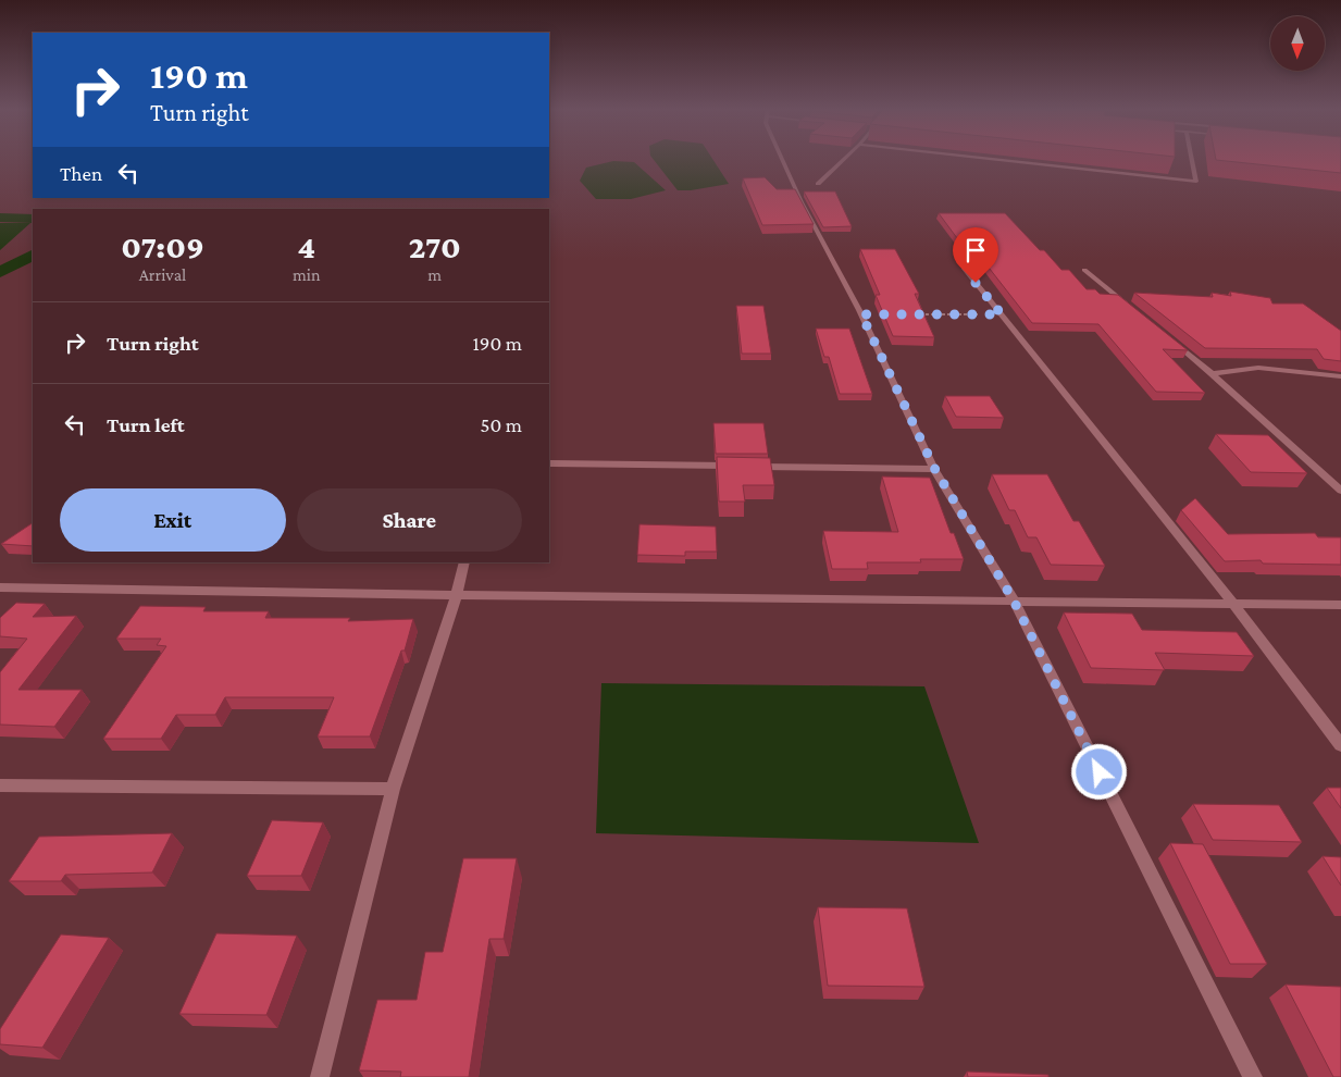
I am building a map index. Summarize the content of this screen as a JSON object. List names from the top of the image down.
{
  "north": "bottom",
  "page": {
    "turn": ["190 m", "Turn right"],
    "then": "Then",
    "eta": [
      "07:09",
      "Arrival",
      "4",
      "min",
      "270",
      "m"
    ],
    "list": [
      {
        "name": "Turn right",
        "value": "190 m"
      },
      {
        "name": "Turn left",
        "value": "50 m"
      }
    ],
    "buttons": ["Exit", "Share"]
  }
}
